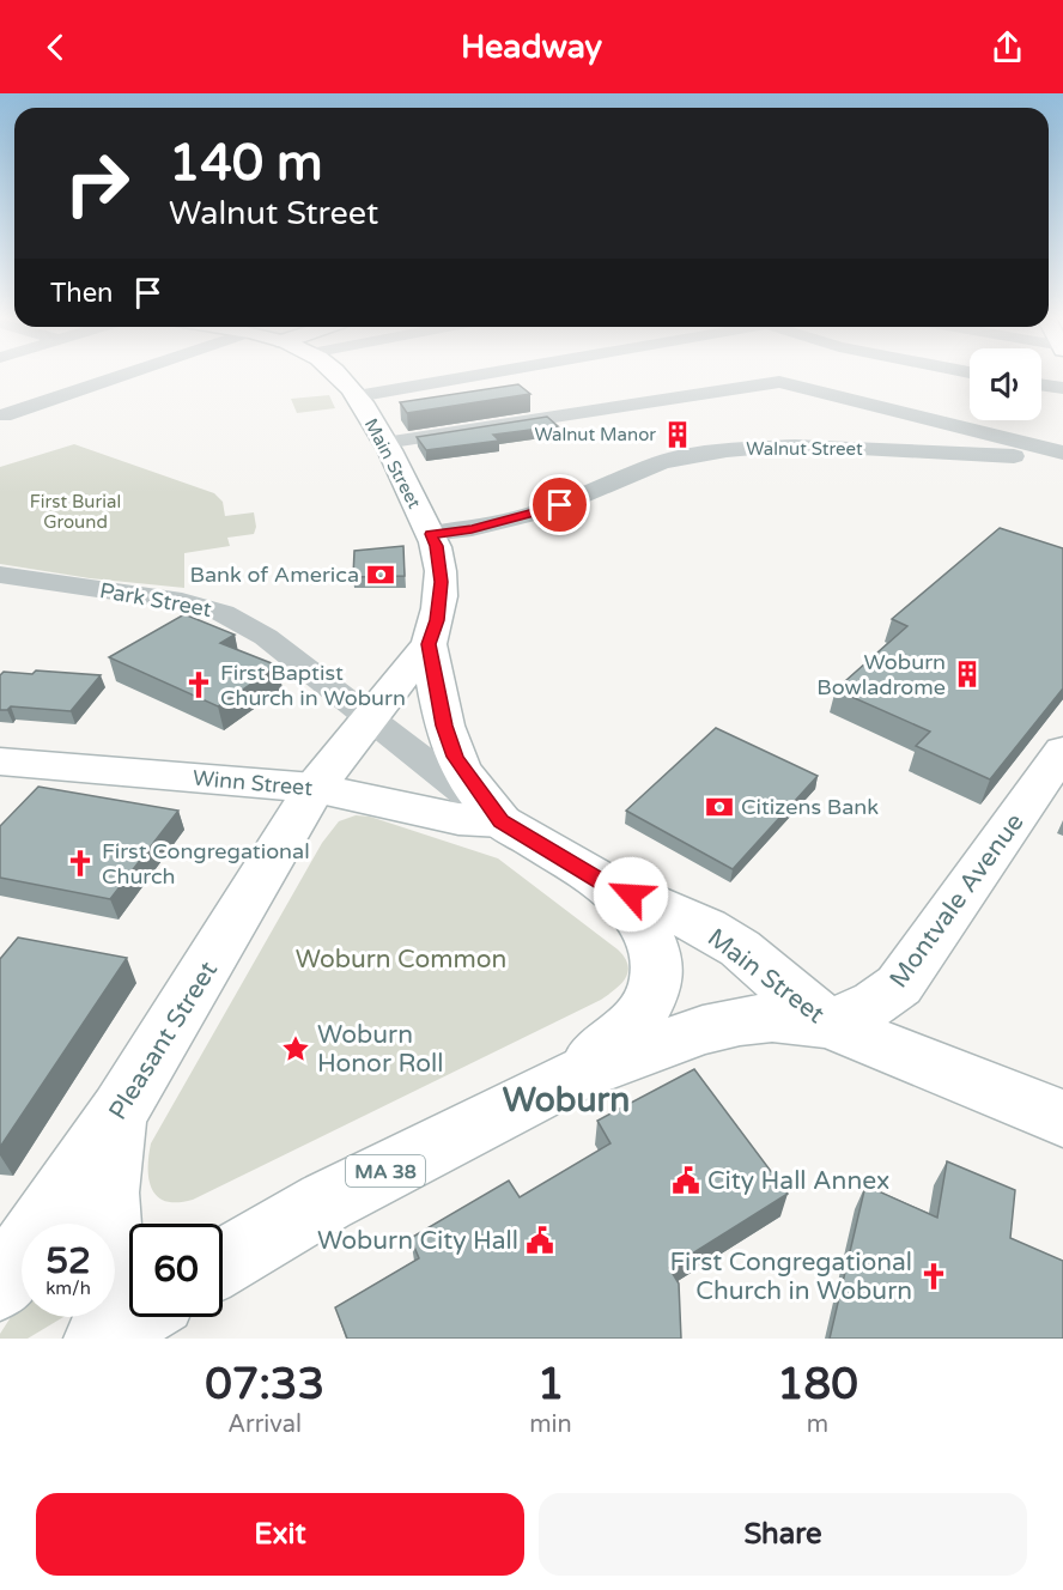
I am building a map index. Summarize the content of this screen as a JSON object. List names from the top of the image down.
{
  "streets": {
    "main road": [
      "Main Street",
      "Winn Street",
      "Montvale Avenue",
      "Pleasant Street",
      "MA 38"
    ],
    "street": ["Walnut Street", "Park Street"]
  },
  "crossings": [
    ["Walnut Street", "Main Street"],
    ["Main Street", "Park Street"],
    ["Main Street", "Winn Street"],
    ["Main Street", "Montvale Avenue"],
    ["Main Street", "Pleasant Street"],
    ["Main Street", "MA 38"],
    ["Park Street", "Winn Street"],
    ["Winn Street", "Pleasant Street"],
    ["Montvale Avenue", "MA 38"],
    ["Pleasant Street", "MA 38"]
  ],
  "districts": ["Woburn"],
  "parks": ["First Burial Ground", "Woburn Common"],
  "places": {
    "building": ["Walnut Manor", "Woburn Bowladrome"],
    "bank": ["Bank of America", "Citizens Bank"],
    "church": ["First Baptist Church in Woburn", "First Congregational Church", "First Congregational Church in Woburn"],
    "place": ["Woburn Honor Roll"],
    "public building": ["City Hall Annex", "Woburn City Hall"]
  },
  "page": {
    "header": "Headway",
    "turn": ["140 m", "Walnut Street"],
    "then": "Then",
    "speed": "52 km/h",
    "limit": "60",
    "eta": [
      "07:33",
      "Arrival",
      "1",
      "min",
      "180",
      "m"
    ],
    "buttons": ["Exit", "Share"]
  }
}
